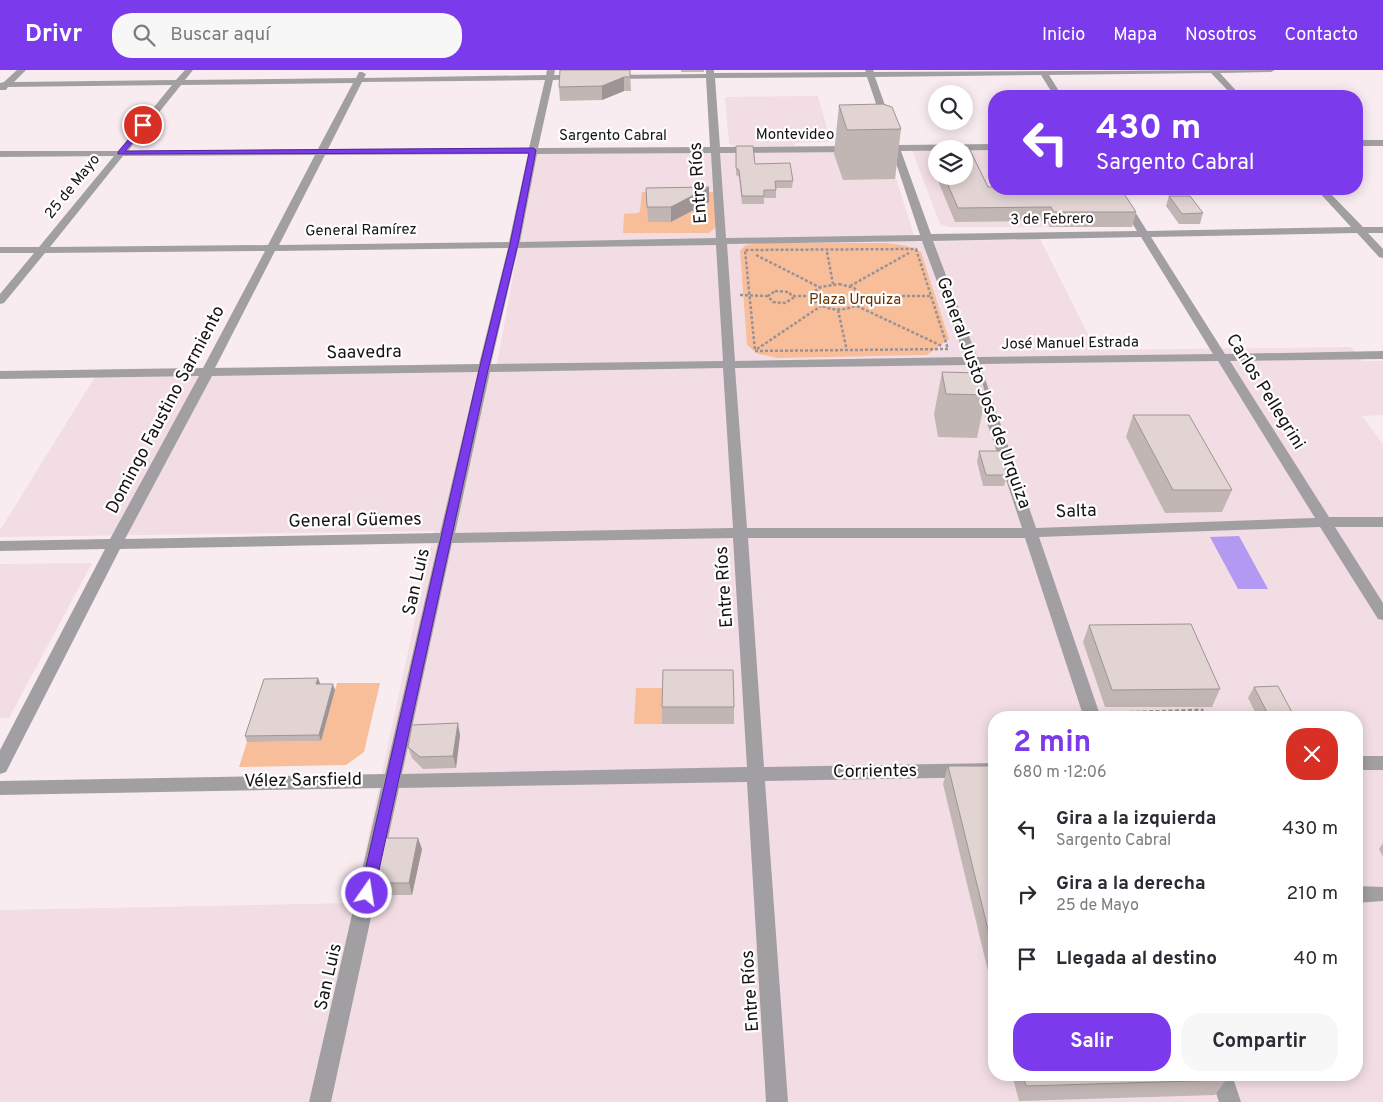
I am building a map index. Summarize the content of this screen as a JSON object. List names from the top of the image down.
{
  "streets": {
    "street": [
      "Montevideo",
      "Sargento Cabral",
      "Entre Ríos",
      "25 de Mayo",
      "3 de Febrero",
      "General Ramírez",
      "José Manuel Estrada",
      "Saavedra",
      "Carlos Pellegrini",
      "General Justo José de Urquiza",
      "Domingo Faustino Sarmiento",
      "Salta",
      "General Güemes",
      "San Luis",
      "Corrientes",
      "Vélez Sarsfield"
    ]
  },
  "crossings": [
    ["Montevideo", "Sargento Cabral"],
    ["Montevideo", "Entre Ríos"],
    ["Montevideo", "General Justo José de Urquiza"],
    ["Sargento Cabral", "Entre Ríos"],
    ["Sargento Cabral", "25 de Mayo"],
    ["Sargento Cabral", "Domingo Faustino Sarmiento"],
    ["Sargento Cabral", "San Luis"],
    ["Entre Ríos", "3 de Febrero"],
    ["Entre Ríos", "General Ramírez"],
    ["Entre Ríos", "José Manuel Estrada"],
    ["Entre Ríos", "Saavedra"],
    ["Entre Ríos", "Salta"],
    ["Entre Ríos", "General Güemes"],
    ["Entre Ríos", "Corrientes"],
    ["Entre Ríos", "Vélez Sarsfield"],
    ["25 de Mayo", "General Ramírez"],
    ["3 de Febrero", "General Ramírez"],
    ["3 de Febrero", "Carlos Pellegrini"],
    ["3 de Febrero", "General Justo José de Urquiza"],
    ["General Ramírez", "Domingo Faustino Sarmiento"],
    ["General Ramírez", "San Luis"],
    ["José Manuel Estrada", "Saavedra"],
    ["José Manuel Estrada", "Carlos Pellegrini"],
    ["José Manuel Estrada", "General Justo José de Urquiza"],
    ["Saavedra", "Domingo Faustino Sarmiento"],
    ["Saavedra", "San Luis"],
    ["Carlos Pellegrini", "Salta"],
    ["General Justo José de Urquiza", "Salta"],
    ["Domingo Faustino Sarmiento", "General Güemes"],
    ["Salta", "General Güemes"],
    ["General Güemes", "San Luis"],
    ["San Luis", "Vélez Sarsfield"],
    ["Corrientes", "Vélez Sarsfield"]
  ],
  "parks": ["Plaza Urquiza"],
  "page": {
    "header": "Drivr",
    "search": "Buscar aquí",
    "nav": [
      "Inicio",
      "Mapa",
      "Nosotros",
      "Contacto"
    ],
    "turn": ["430 m", "Sargento Cabral"],
    "heading": ["2 min", "680 m · 12:06"],
    "list": [
      {
        "name": "Gira a la izquierda",
        "note": "Sargento Cabral",
        "value": "430 m"
      },
      {
        "name": "Gira a la derecha",
        "note": "25 de Mayo",
        "value": "210 m"
      },
      {
        "name": "Llegada al destino",
        "value": "40 m"
      }
    ],
    "buttons": ["Salir", "Compartir"]
  }
}
